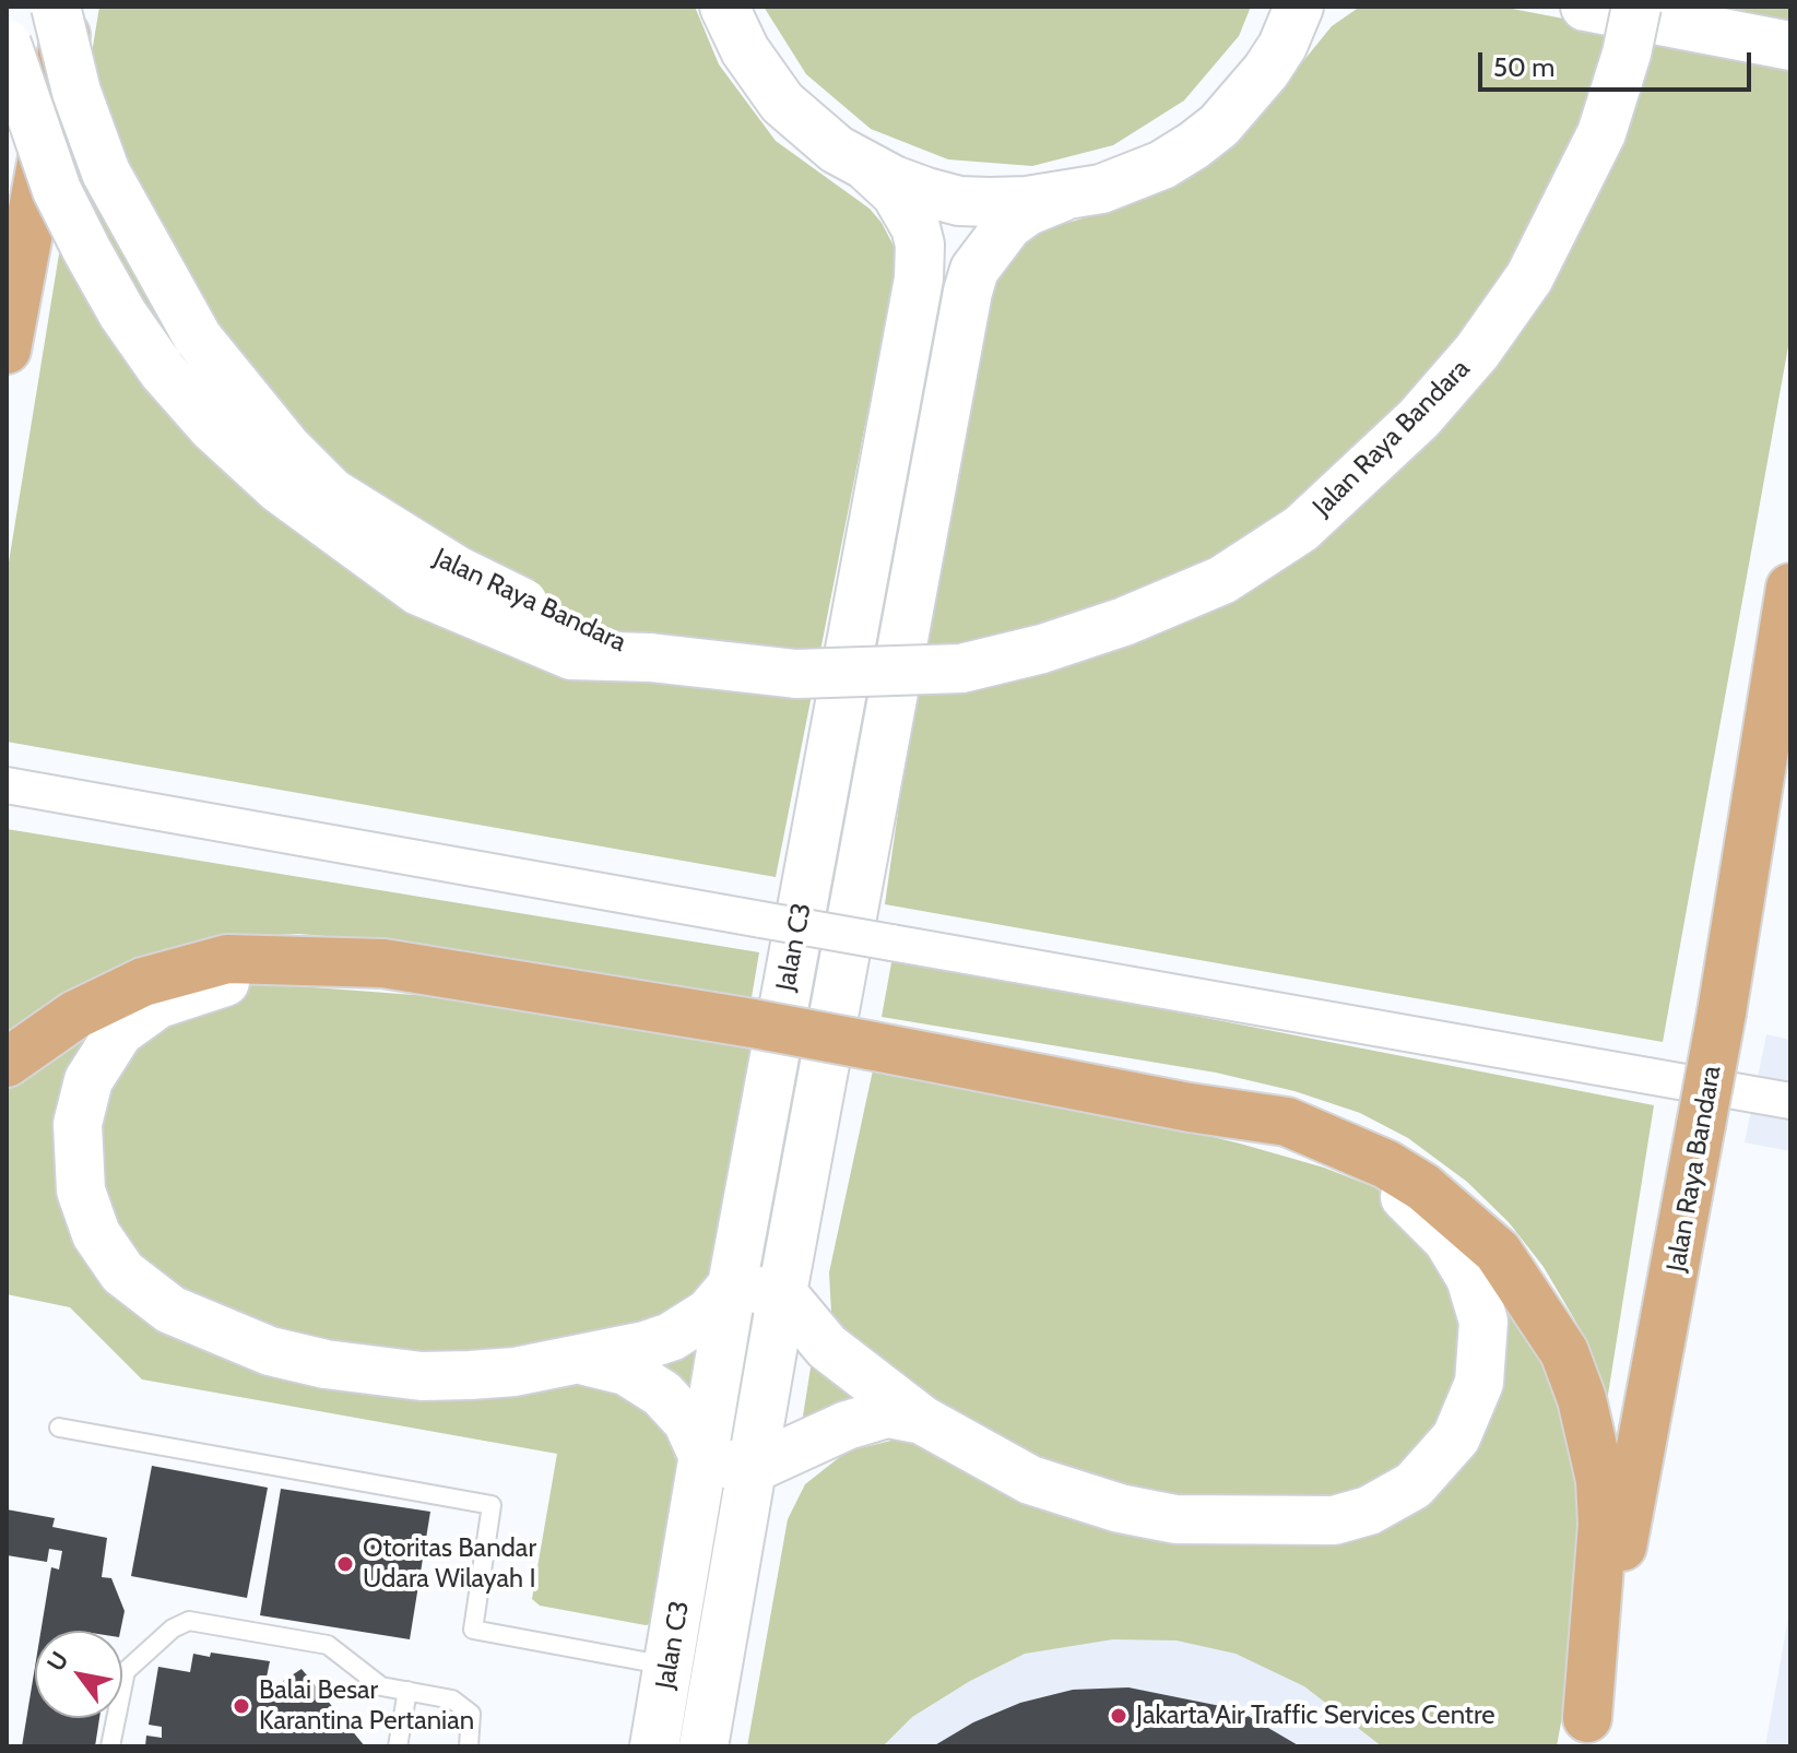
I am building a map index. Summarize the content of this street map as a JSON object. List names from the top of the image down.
{
  "streets": {
    "main road": ["Jalan Raya Bandara"],
    "street": ["Jalan C3"]
  },
  "places": ["Otoritas Bandar Udara Wilayah I", "Balai Besar Karantina Pertanian", "Jakarta Air Traffic Services Centre"],
  "scale_bar": "50 m",
  "north": "top left"
}
